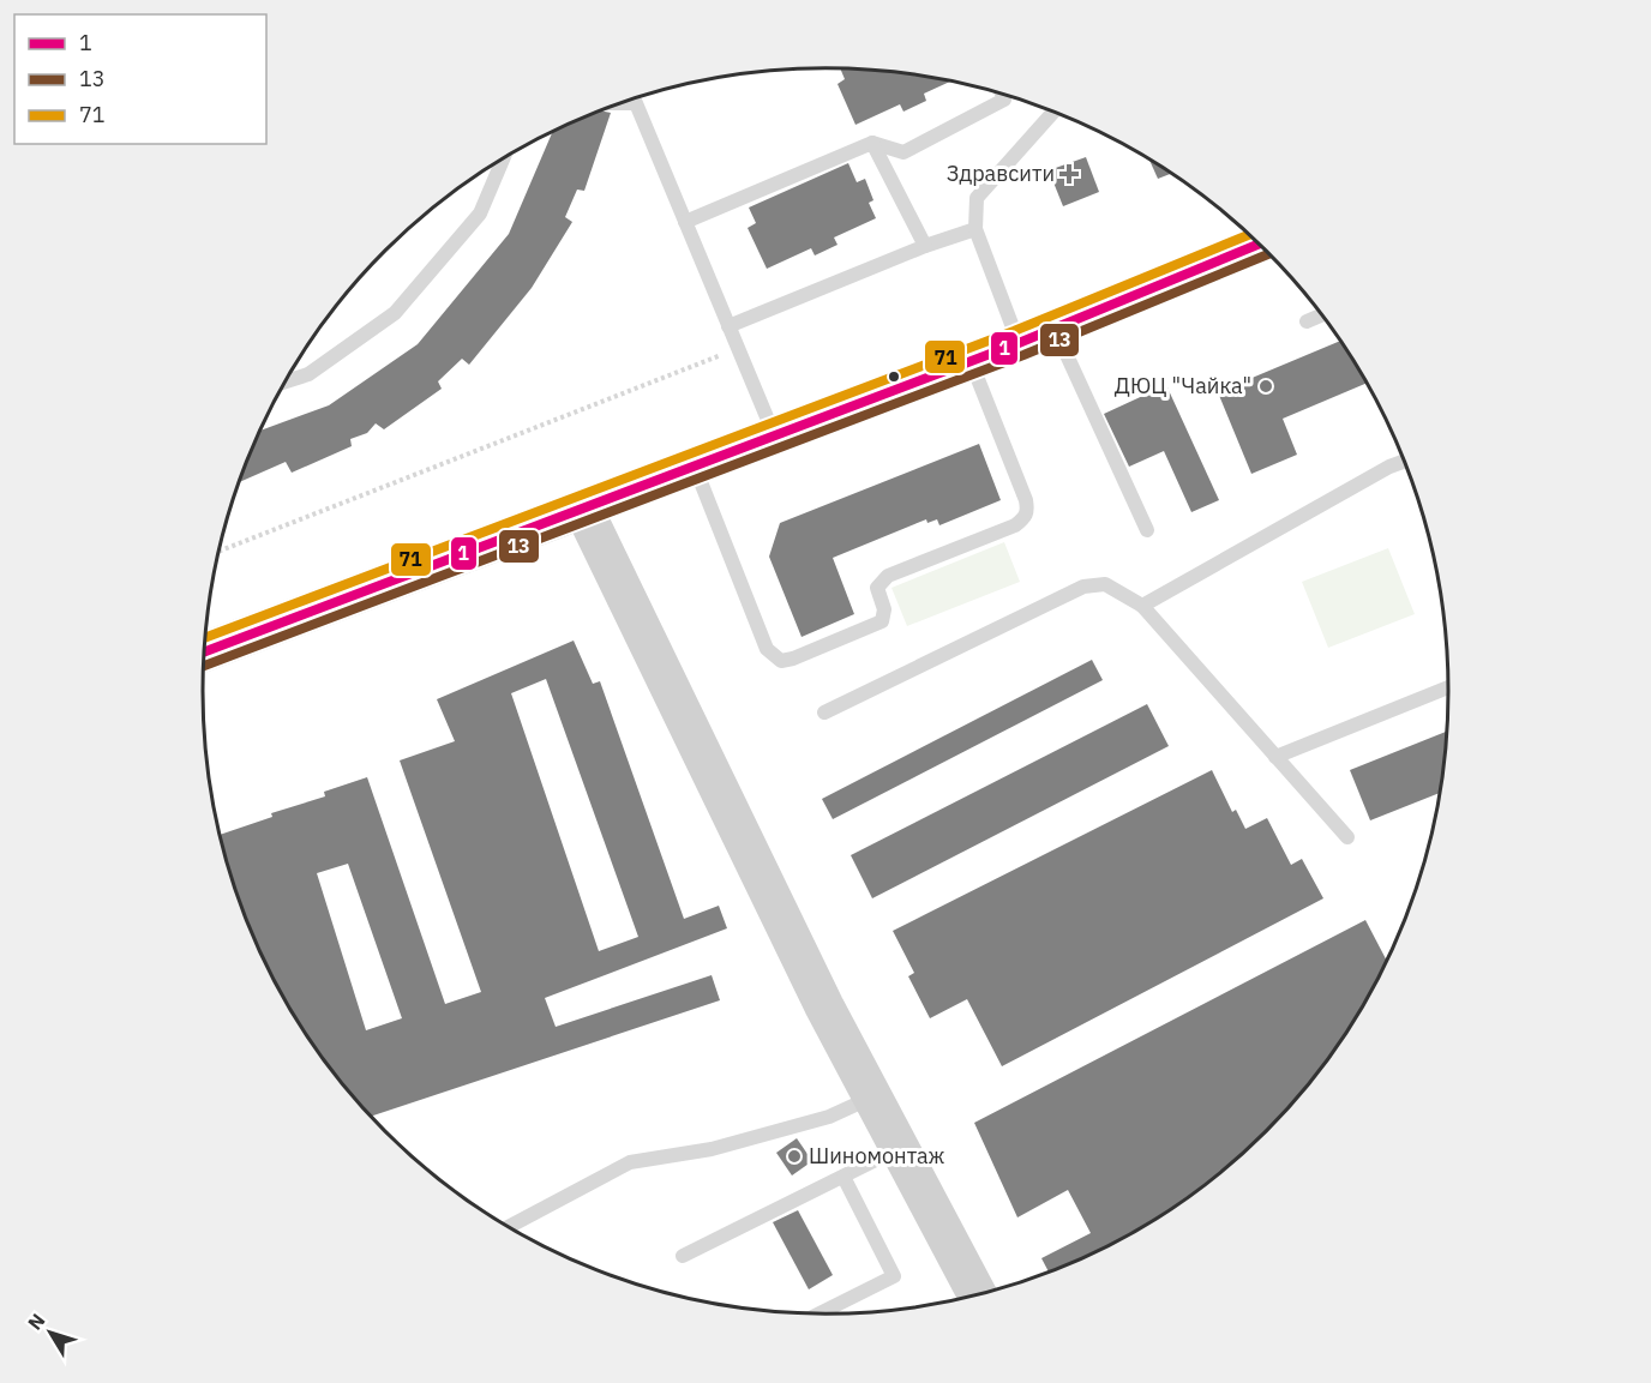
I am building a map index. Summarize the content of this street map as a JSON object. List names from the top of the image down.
{
  "places": {
    "health": ["Здравсити"],
    "other": ["ДЮЦ \"Чайка\"", "Шиномонтаж"]
  },
  "lines": ["transit line 71", "transit line 1", "transit line 13"],
  "legend": ["1", "13", "71"],
  "north": "top left"
}
